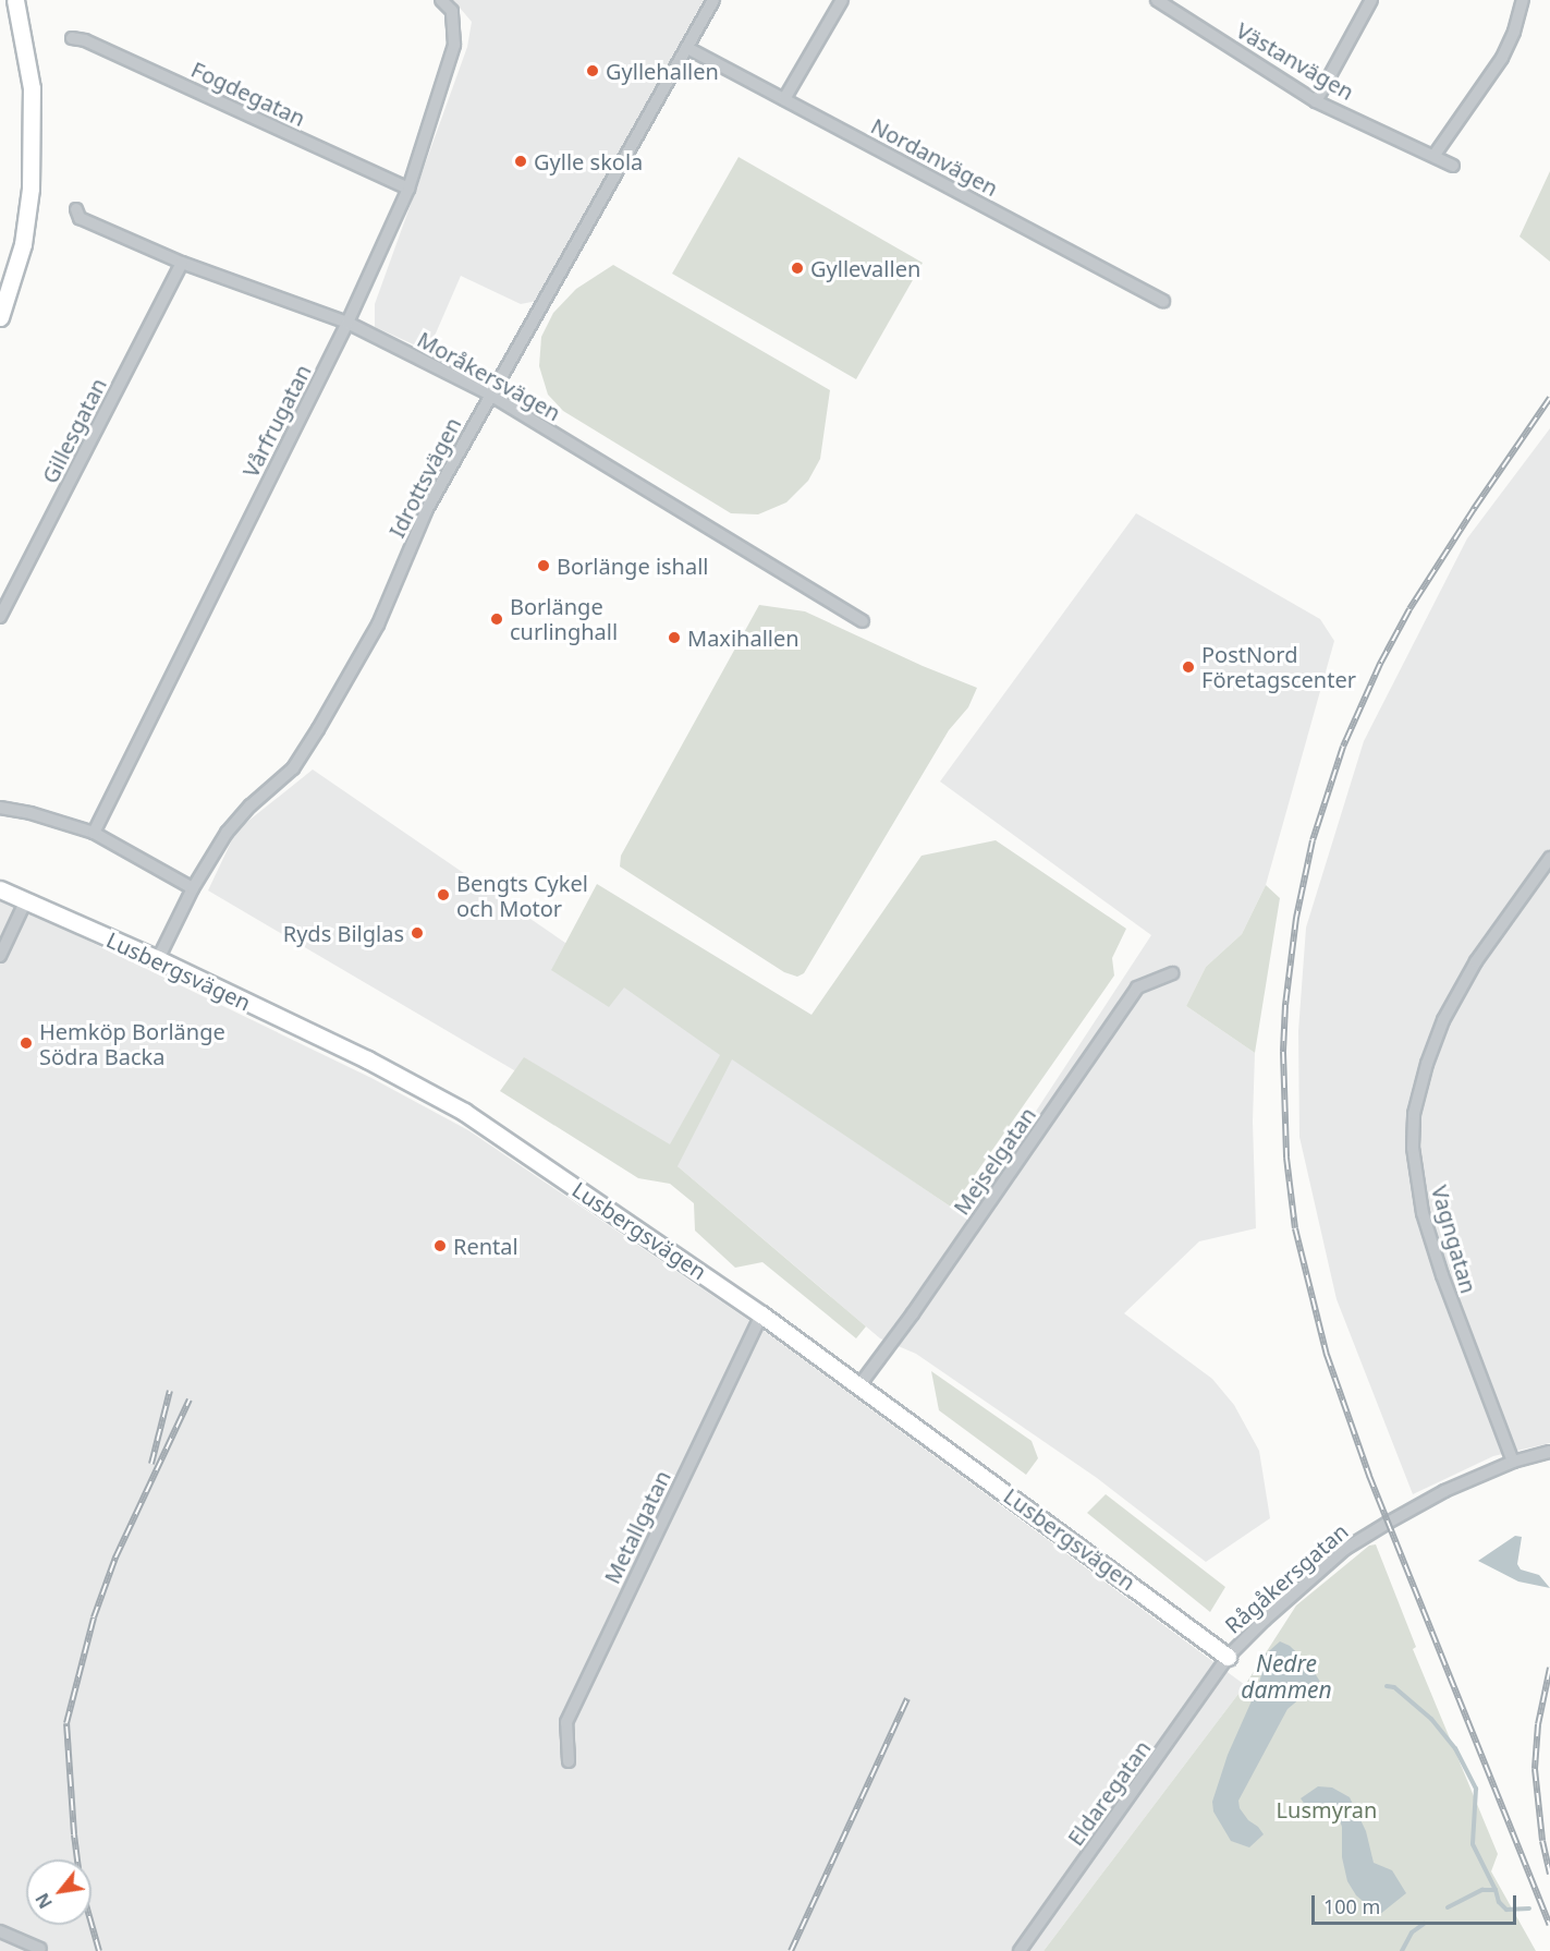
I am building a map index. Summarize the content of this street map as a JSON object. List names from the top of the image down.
{
  "streets": {
    "street": [
      "Västanvägen",
      "Fogdegatan",
      "Nordanvägen",
      "Moråkersvägen",
      "Vårfrugatan",
      "Gillesgatan",
      "Idrottsvägen",
      "Lusbergsvägen",
      "Mejselgatan",
      "Vagngatan",
      "Metallgatan",
      "Rågåkersgatan",
      "Eldaregatan"
    ]
  },
  "crossings": [
    ["Fogdegatan", "Vårfrugatan"],
    ["Nordanvägen", "Idrottsvägen"],
    ["Moråkersvägen", "Vårfrugatan"],
    ["Moråkersvägen", "Gillesgatan"],
    ["Moråkersvägen", "Idrottsvägen"],
    ["Idrottsvägen", "Lusbergsvägen"],
    ["Lusbergsvägen", "Mejselgatan"],
    ["Lusbergsvägen", "Metallgatan"],
    ["Lusbergsvägen", "Rågåkersgatan"],
    ["Lusbergsvägen", "Eldaregatan"],
    ["Vagngatan", "Rågåkersgatan"],
    ["Rågåkersgatan", "Eldaregatan"]
  ],
  "water": ["Nedre dammen"],
  "parks": ["Lusmyran"],
  "places": [
    "Gyllehallen",
    "Gylle skola",
    "Gyllevallen",
    "Borlänge ishall",
    "Borlänge curlinghall",
    "Maxihallen",
    "PostNord Företagscenter",
    "Bengts Cykel och Motor",
    "Ryds Bilglas",
    "Hemköp Borlänge Södra Backa",
    "Rental"
  ],
  "scale_bar": "100 m",
  "north": "bottom left"
}
